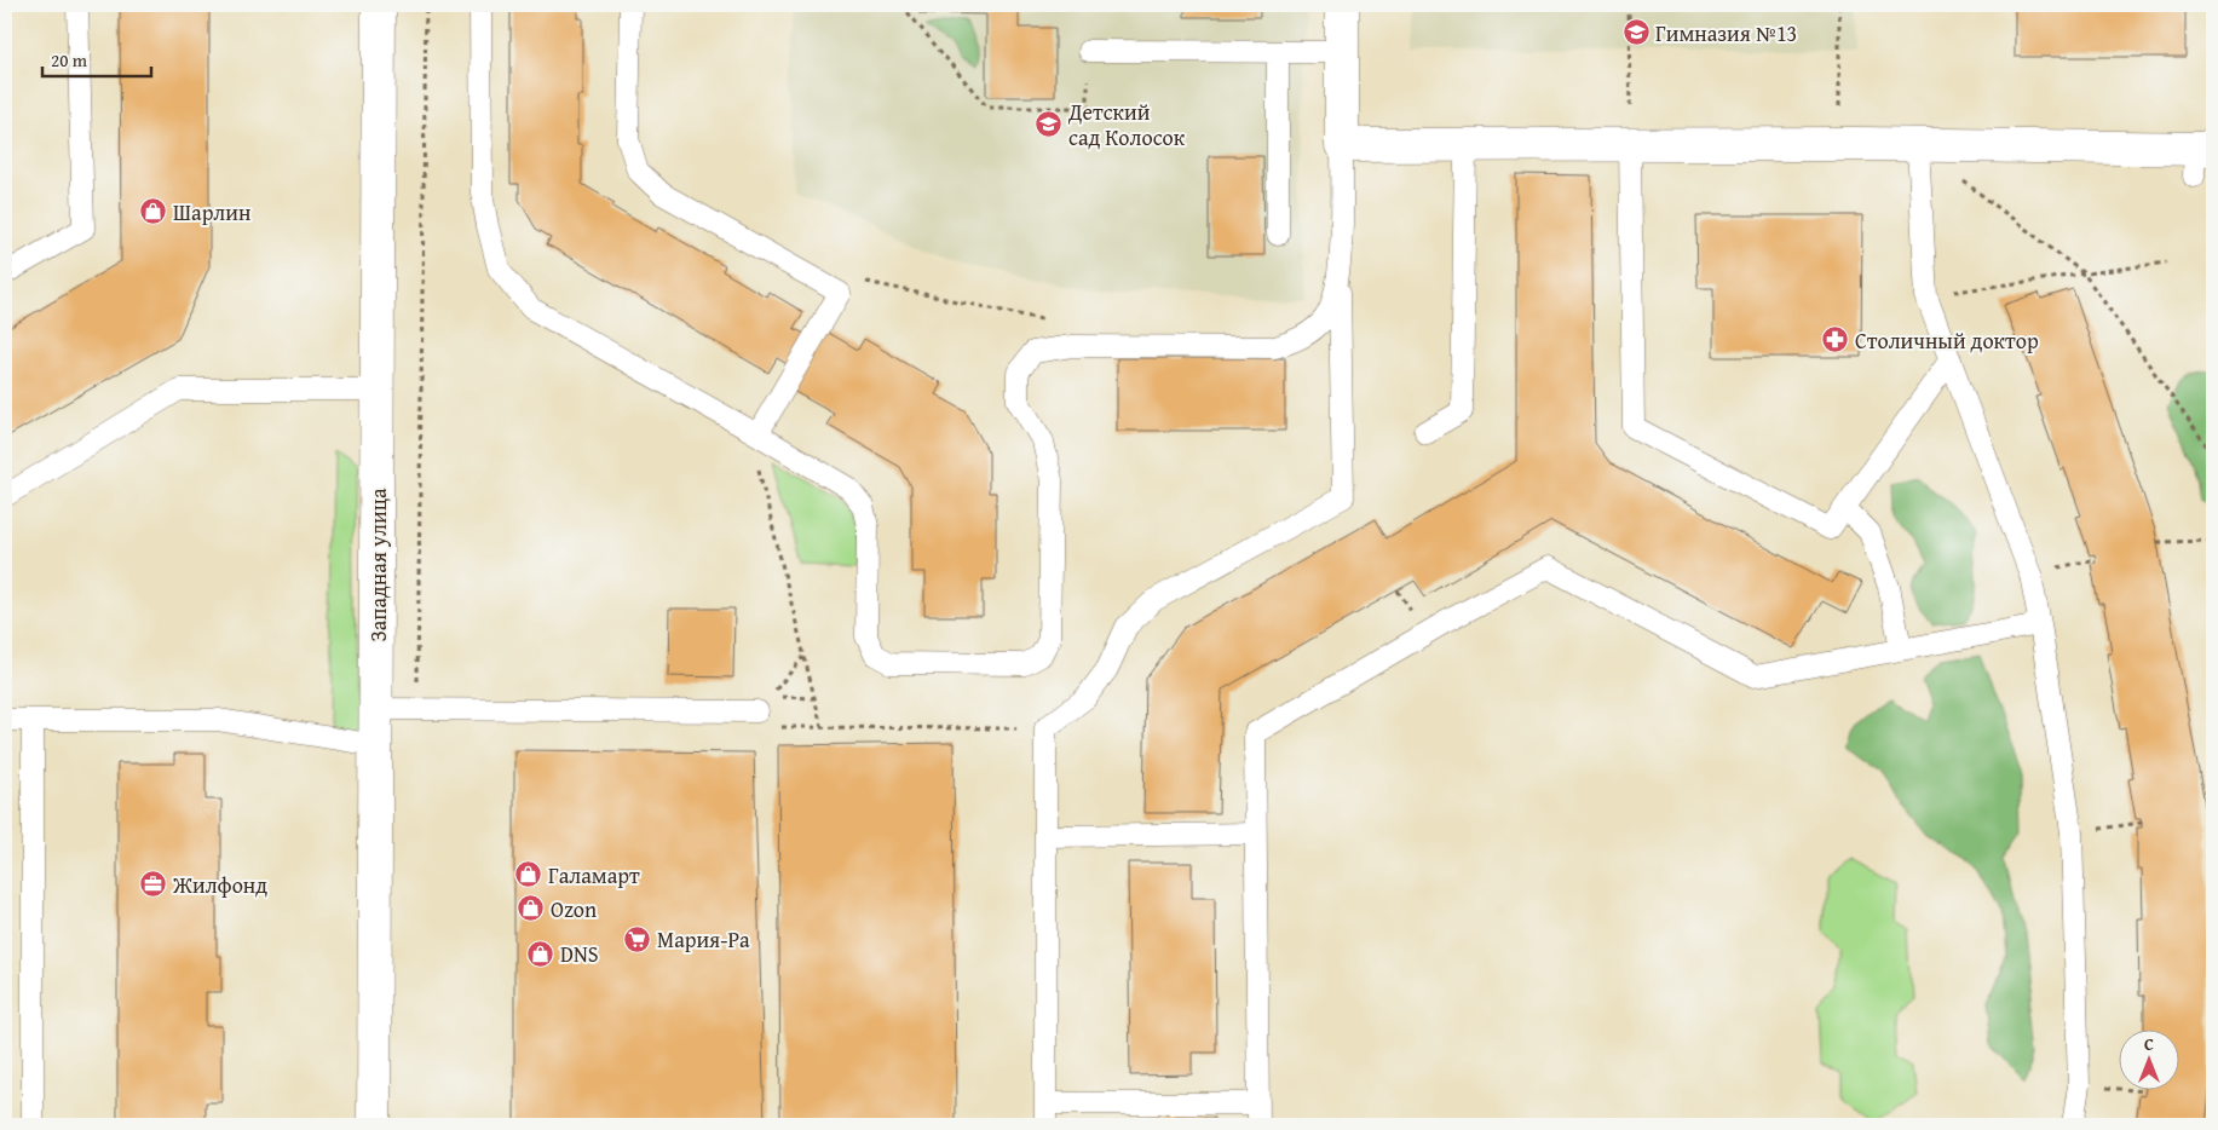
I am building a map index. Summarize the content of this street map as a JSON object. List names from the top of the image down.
{
  "streets": {
    "street": ["Западная улица"]
  },
  "places": {
    "school or university": ["Гимназия №13", "Детский сад Колосок"],
    "shop": [
      "Шарлин",
      "Галамарт",
      "Ozon",
      "DNS"
    ],
    "pharmacy": ["Столичный доктор"],
    "office": ["Жилфонд"],
    "supermarket": ["Мария-Ра"]
  },
  "scale_bar": "20 m",
  "north": "top"
}
